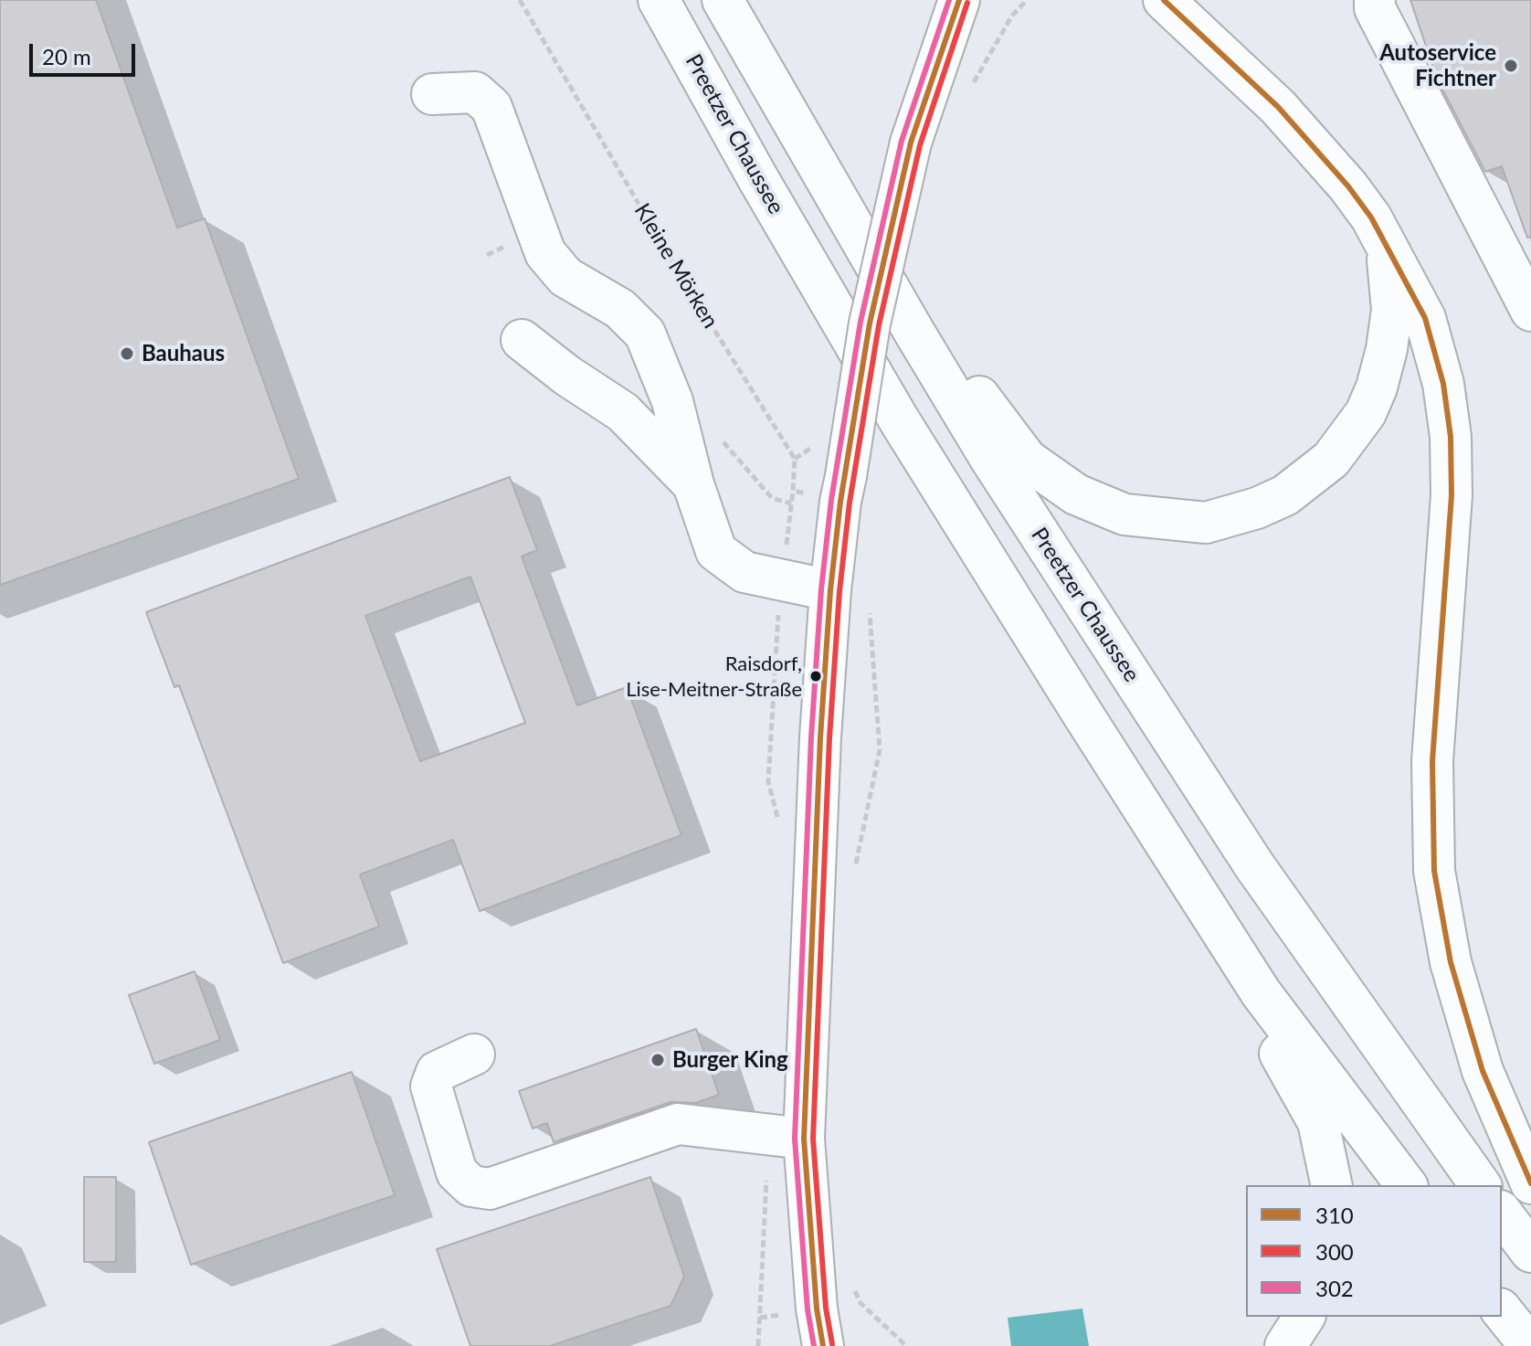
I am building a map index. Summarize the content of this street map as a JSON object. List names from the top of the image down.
{
  "streets": {
    "main road": ["Preetzer Chaussee"],
    "path": ["Kleine Mörken"]
  },
  "places": [
    "Autoservice Fichtner",
    "Bauhaus",
    "Raisdorf, Lise-Meitner-Straße",
    "Burger King"
  ],
  "lines": ["transit line 310", "transit line 302", "transit line 300"],
  "legend": ["310", "300", "302"],
  "scale_bar": "20 m"
}
